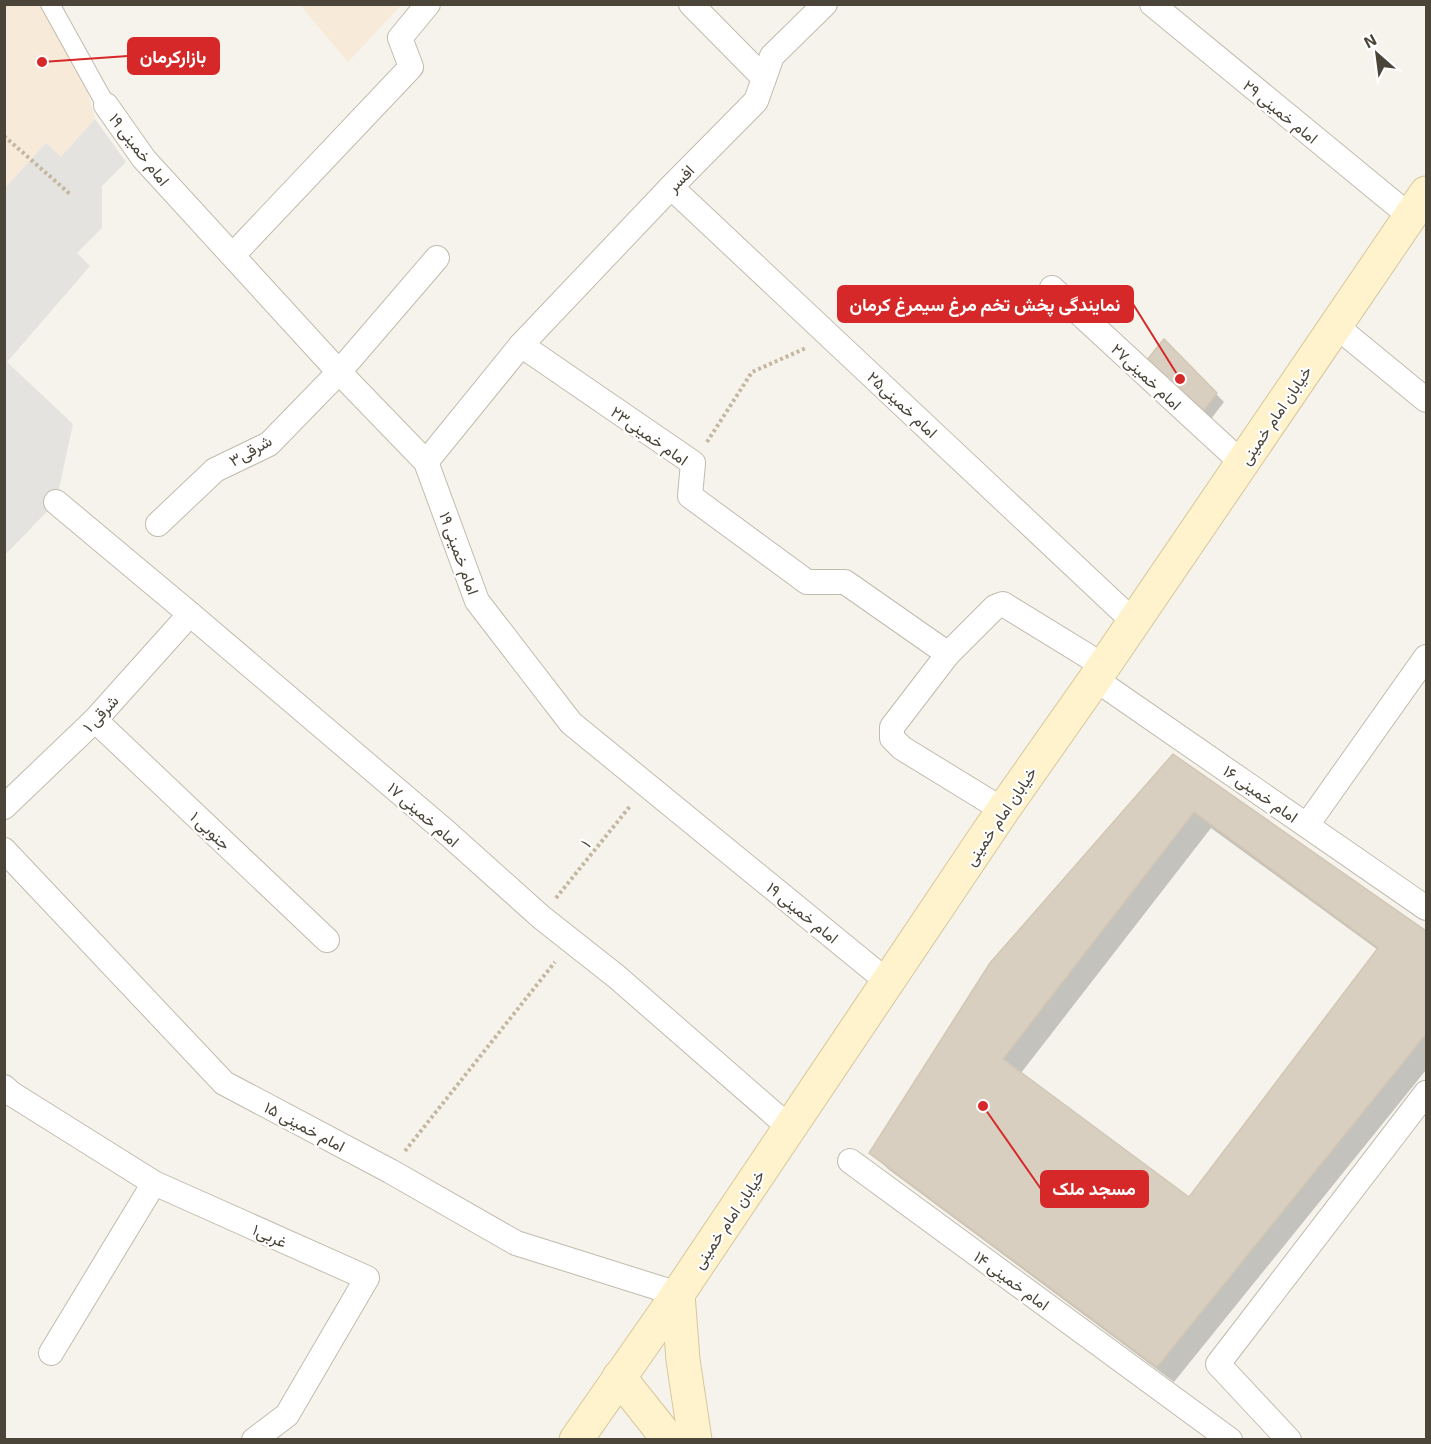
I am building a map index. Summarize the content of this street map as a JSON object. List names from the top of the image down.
{
  "streets": {
    "main road": ["خیابان امام خمینی"],
    "street": [
      "امام خمینی ۲۹",
      "امام خمینی ۱۹",
      "افسر",
      "امام خمینی۲۷",
      "امام خمینی۲۵",
      "امام خمینی۲۳",
      "شرقی۳",
      "۱ شرقی",
      "امام خمینی ۱۶",
      "امام خمینی ۱۷",
      "۱ جنوبی",
      "امام خمینی ۱۵",
      "غربی۱",
      "امام خمینی ۱۴"
    ],
    "path": ["۱"]
  },
  "crossings": [
    ["امام خمینی ۲۹", "خیابان امام خمینی"],
    ["امام خمینی ۱۹", "افسر"],
    ["امام خمینی ۱۹", "خیابان امام خمینی"],
    ["امام خمینی ۱۹", "شرقی۳"],
    ["امام خمینی ۱۹", "۱"],
    ["افسر", "امام خمینی۲۵"],
    ["افسر", "امام خمینی۲۳"],
    ["امام خمینی۲۷", "خیابان امام خمینی"],
    ["امام خمینی۲۵", "خیابان امام خمینی"],
    ["خیابان امام خمینی", "امام خمینی ۱۶"],
    ["خیابان امام خمینی", "امام خمینی ۱۷"],
    ["خیابان امام خمینی", "امام خمینی ۱۵"],
    ["امام خمینی۲۳", "امام خمینی ۱۶"],
    ["۱ شرقی", "امام خمینی ۱۷"],
    ["۱ شرقی", "۱ جنوبی"],
    ["امام خمینی ۱۷", "۱"]
  ],
  "places": ["بازارکرمان", "نمایندگی پخش تخم مرغ سیمرغ کرمان", "مسجد ملک"],
  "north": "top left"
}
